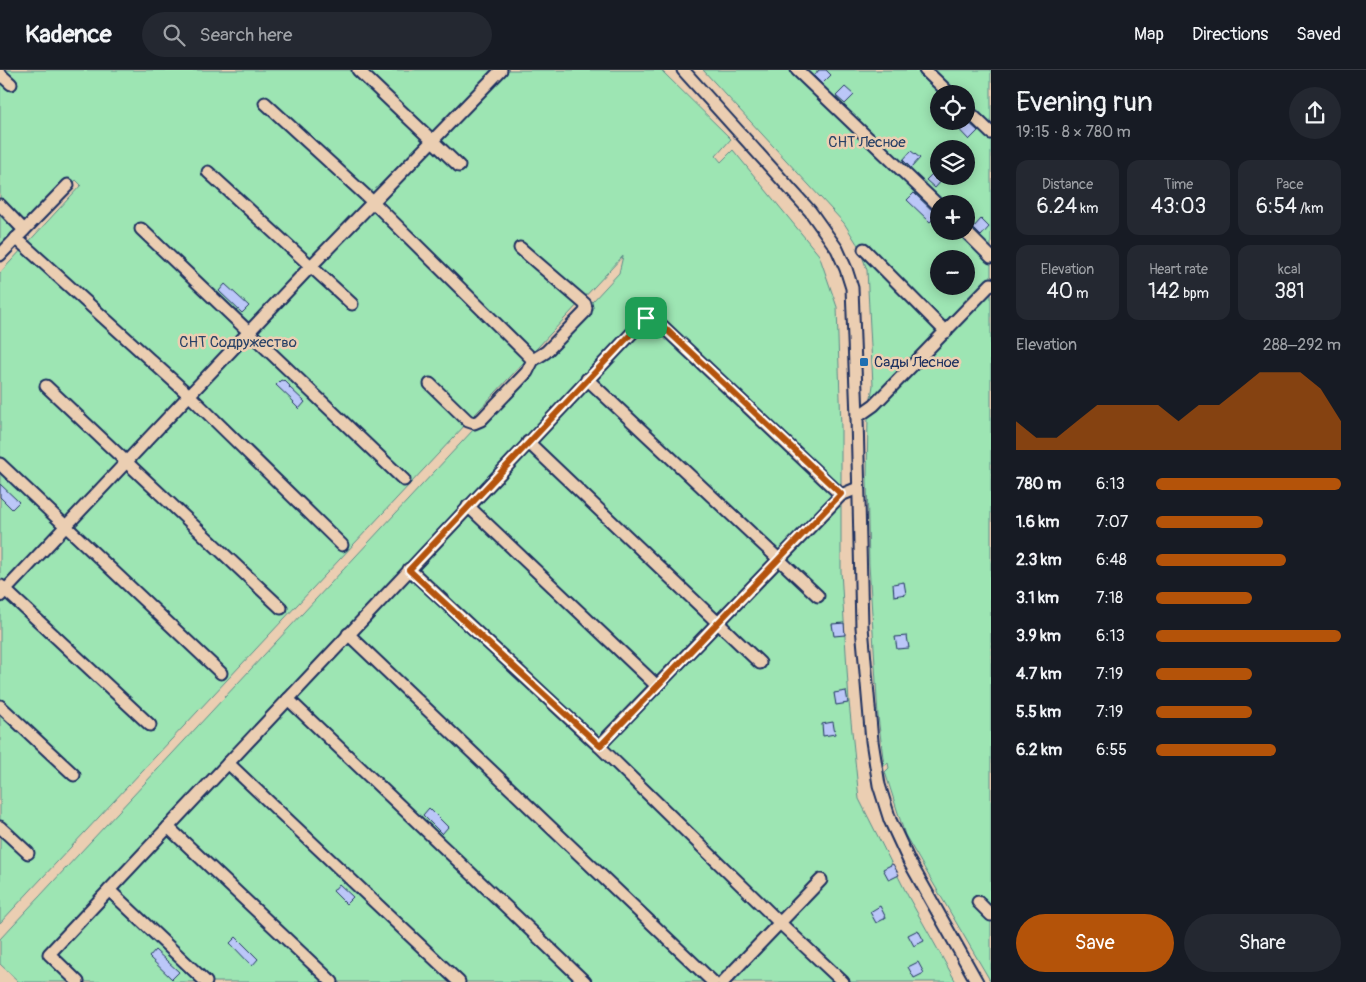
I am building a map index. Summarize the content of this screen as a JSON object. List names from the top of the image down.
{
  "parks": ["СНТ Лесное", "СНТ Содружество"],
  "places": {
    "transit": ["Сады Лесное"]
  },
  "page": {
    "header": "Kadence",
    "search": "Search here",
    "nav": ["Map", "Directions", "Saved"],
    "heading": ["Evening run", "19:15 · 8 × 780 m"],
    "map_buttons": ["+", "−"],
    "stats": [
      ["Distance", "6.24 km"],
      ["Time", "43:03"],
      ["Pace", "6:54 /km"],
      ["Elevation", "40 m"],
      ["Heart rate", "142 bpm"],
      ["kcal", "381"]
    ],
    "chart": ["Elevation", "288–292 m"],
    "list": [
      {
        "name": "780 m",
        "note": "6:13"
      },
      {
        "name": "1.6 km",
        "note": "7:07"
      },
      {
        "name": "2.3 km",
        "note": "6:48"
      },
      {
        "name": "3.1 km",
        "note": "7:18"
      },
      {
        "name": "3.9 km",
        "note": "6:13"
      },
      {
        "name": "4.7 km",
        "note": "7:19"
      },
      {
        "name": "5.5 km",
        "note": "7:19"
      },
      {
        "name": "6.2 km",
        "note": "6:55"
      }
    ],
    "buttons": ["Save", "Share"]
  }
}
